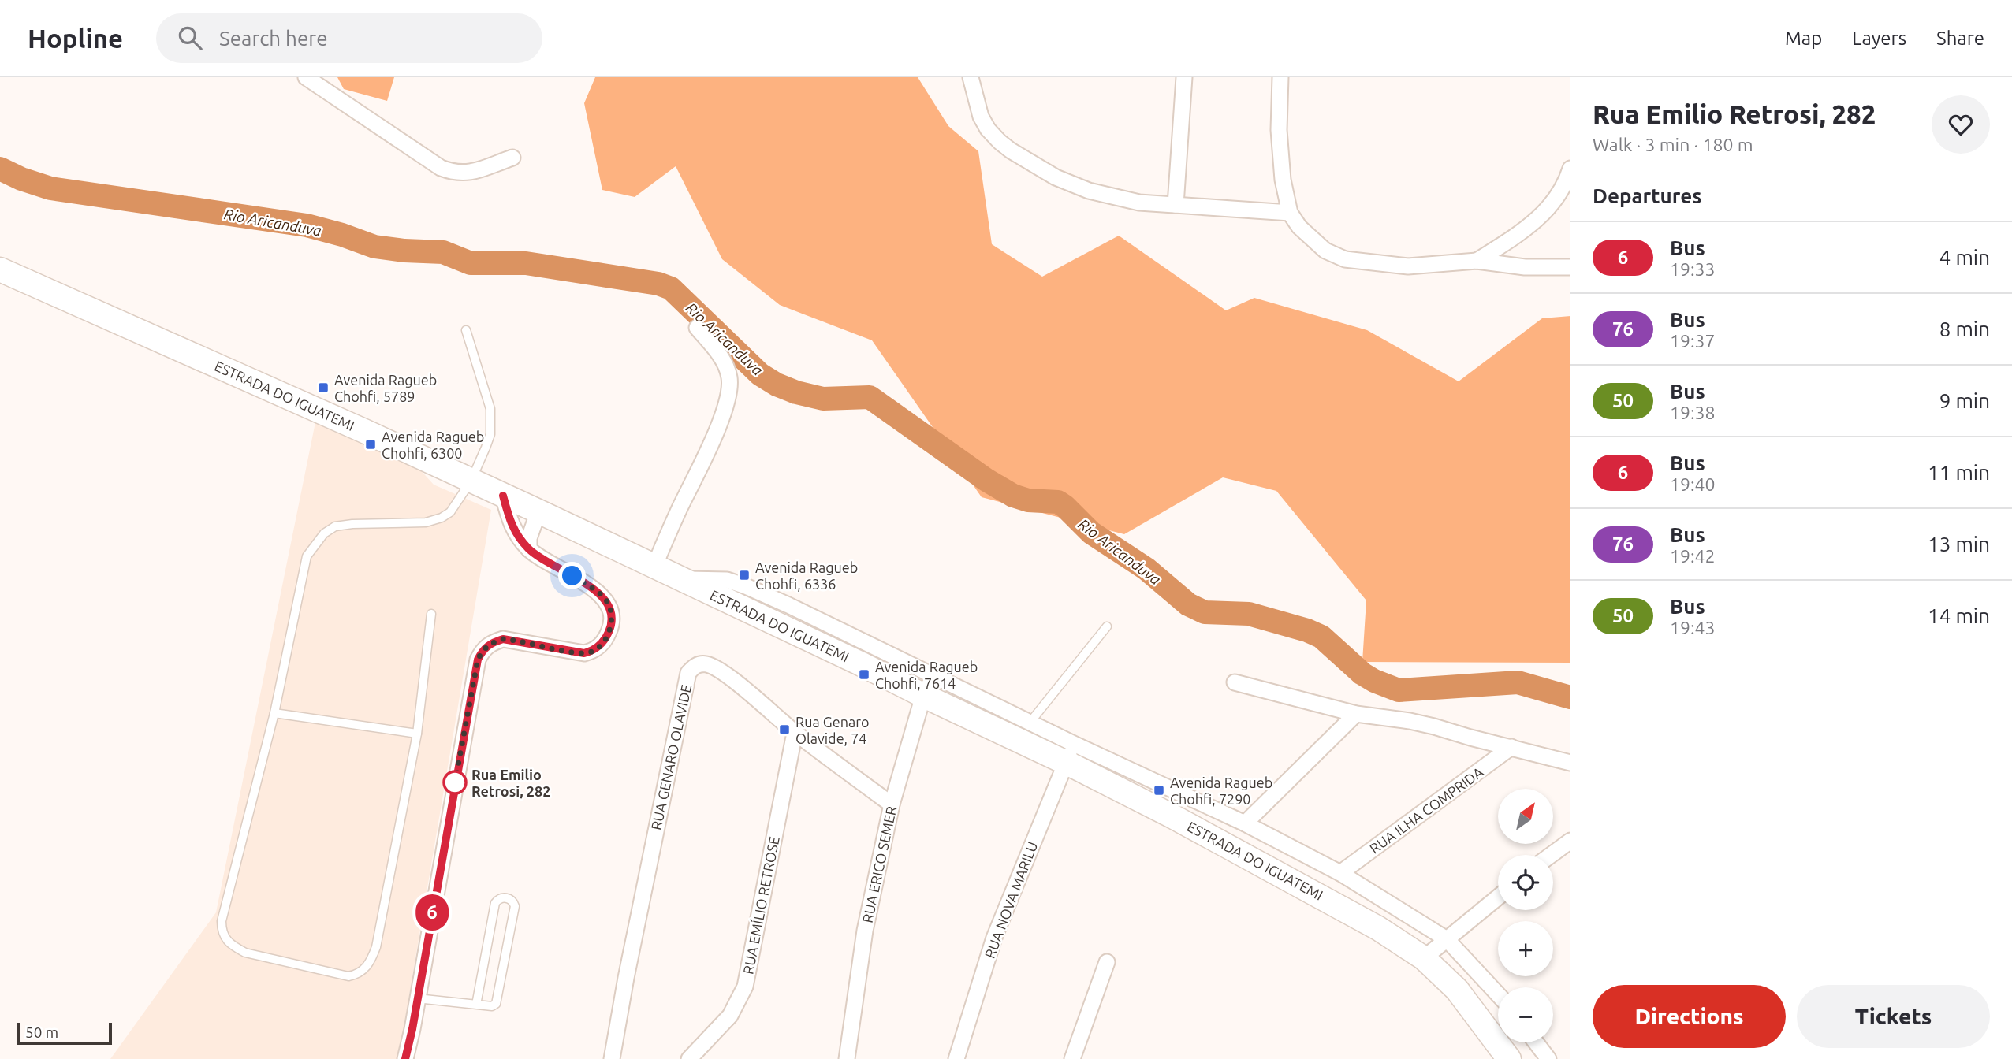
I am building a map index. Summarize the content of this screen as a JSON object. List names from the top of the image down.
{
  "streets": {
    "main road": ["ESTRADA DO IGUATEMI"],
    "street": [
      "RUA GENARO OLAVIDE",
      "RUA ILHA COMPRIDA",
      "RUA ERICO SEMER",
      "RUA NOVA MARILU",
      "RUA EMÍLIO RETROSE"
    ]
  },
  "crossings": [
    ["ESTRADA DO IGUATEMI", "RUA ERICO SEMER"],
    ["ESTRADA DO IGUATEMI", "RUA NOVA MARILU"],
    ["RUA GENARO OLAVIDE", "RUA ERICO SEMER"],
    ["RUA GENARO OLAVIDE", "RUA EMÍLIO RETROSE"]
  ],
  "water": ["Rio Aricanduva"],
  "places": {
    "transit": [
      "Avenida Ragueb Chohfi, 5789",
      "Avenida Ragueb Chohfi, 6300",
      "Avenida Ragueb Chohfi, 6336",
      "Avenida Ragueb Chohfi, 7614",
      "Rua Genaro Olavide, 74",
      "Avenida Ragueb Chohfi, 7290"
    ],
    "other": ["Rua Emilio Retrosi, 282"]
  },
  "lines": ["bus line 6"],
  "scale_bar": "50 m",
  "north": "top right",
  "page": {
    "header": "Hopline",
    "search": "Search here",
    "nav": ["Map", "Layers", "Share"],
    "on_map": "6",
    "heading": [
      ["Rua Emilio Retrosi, 282", "Walk · 3 min · 180 m"],
      "Departures"
    ],
    "list": [
      {
        "mark": "6",
        "name": "Bus",
        "note": "19:33",
        "value": "4 min"
      },
      {
        "mark": "76",
        "name": "Bus",
        "note": "19:37",
        "value": "8 min"
      },
      {
        "mark": "50",
        "name": "Bus",
        "note": "19:38",
        "value": "9 min"
      },
      {
        "mark": "6",
        "name": "Bus",
        "note": "19:40",
        "value": "11 min"
      },
      {
        "mark": "76",
        "name": "Bus",
        "note": "19:42",
        "value": "13 min"
      },
      {
        "mark": "50",
        "name": "Bus",
        "note": "19:43",
        "value": "14 min"
      }
    ],
    "map_buttons": ["+", "−"],
    "buttons": ["Directions", "Tickets"],
    "scale": "50 m"
  }
}
